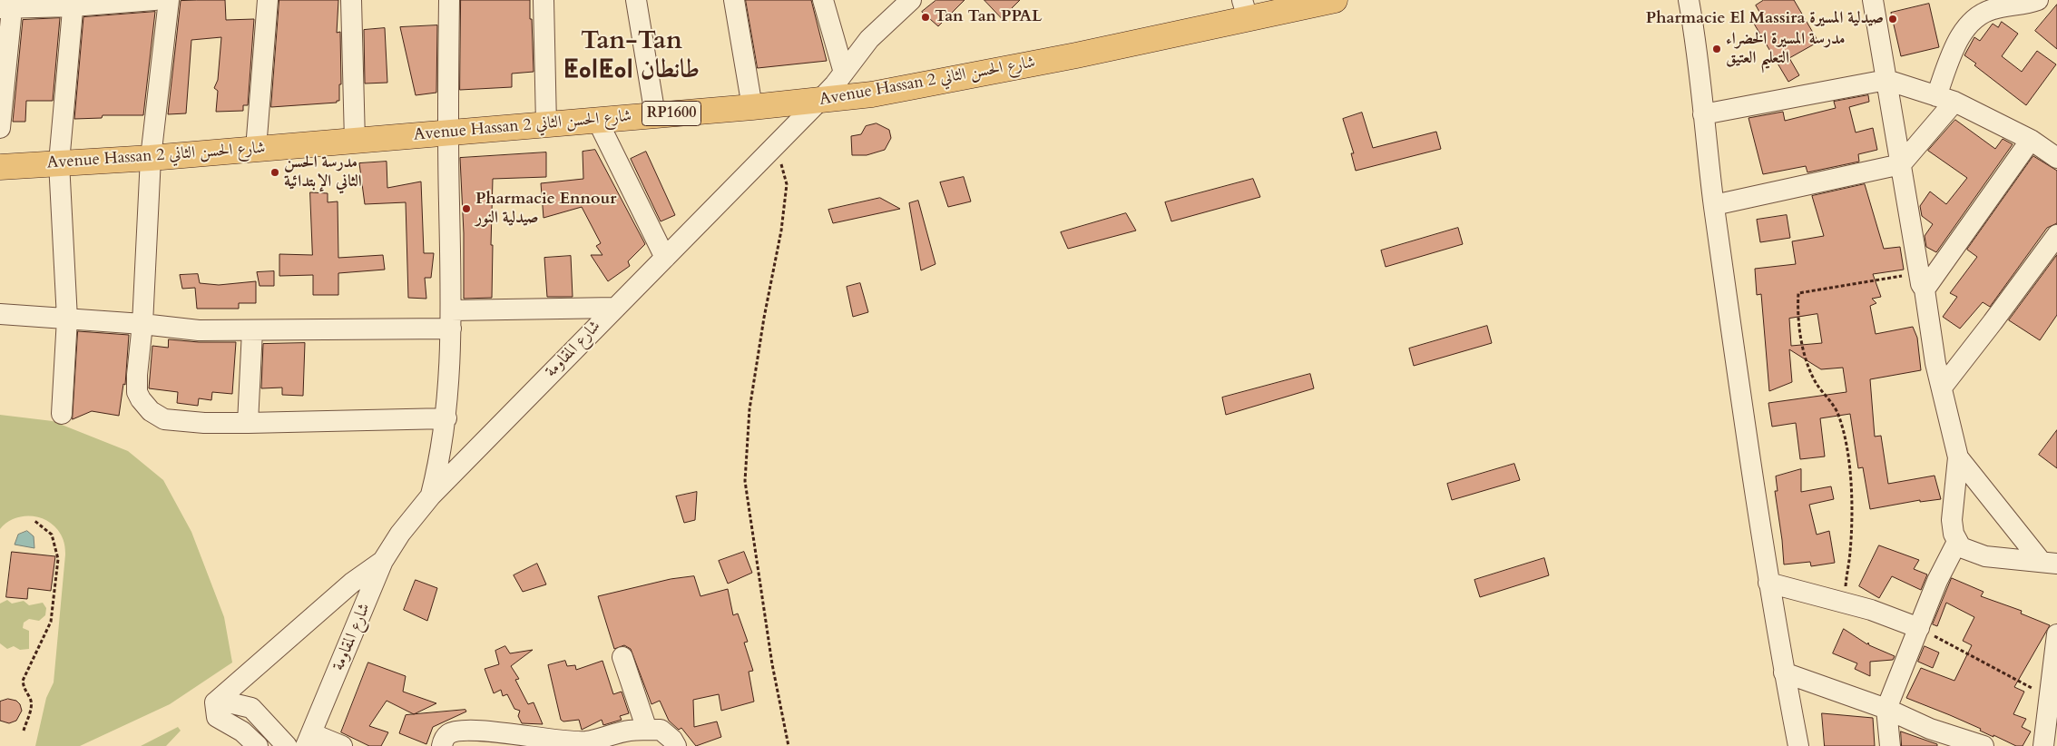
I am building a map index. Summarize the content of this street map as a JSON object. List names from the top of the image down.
{
  "streets": {
    "main road": ["Avenue Hassan 2 شارع الحسن الثاني", "RP1600"],
    "street": ["شارع المقاومة"]
  },
  "crossings": [
    ["Avenue Hassan 2 شارع الحسن الثاني", "شارع المقاومة"]
  ],
  "districts": ["Tan-Tan ⵟⴰⵏⵟⴰⵏ طانطان"],
  "places": [
    "Tan Tan PPAL",
    "Pharmacie El Massira صيدلية المسيرة",
    "مدرسة المسيرة الخضراء التعليم العتيق",
    "مدرسة الحسن الثاني الإبتدائية",
    "Pharmacie Ennour صيدلية النور"
  ]
}
